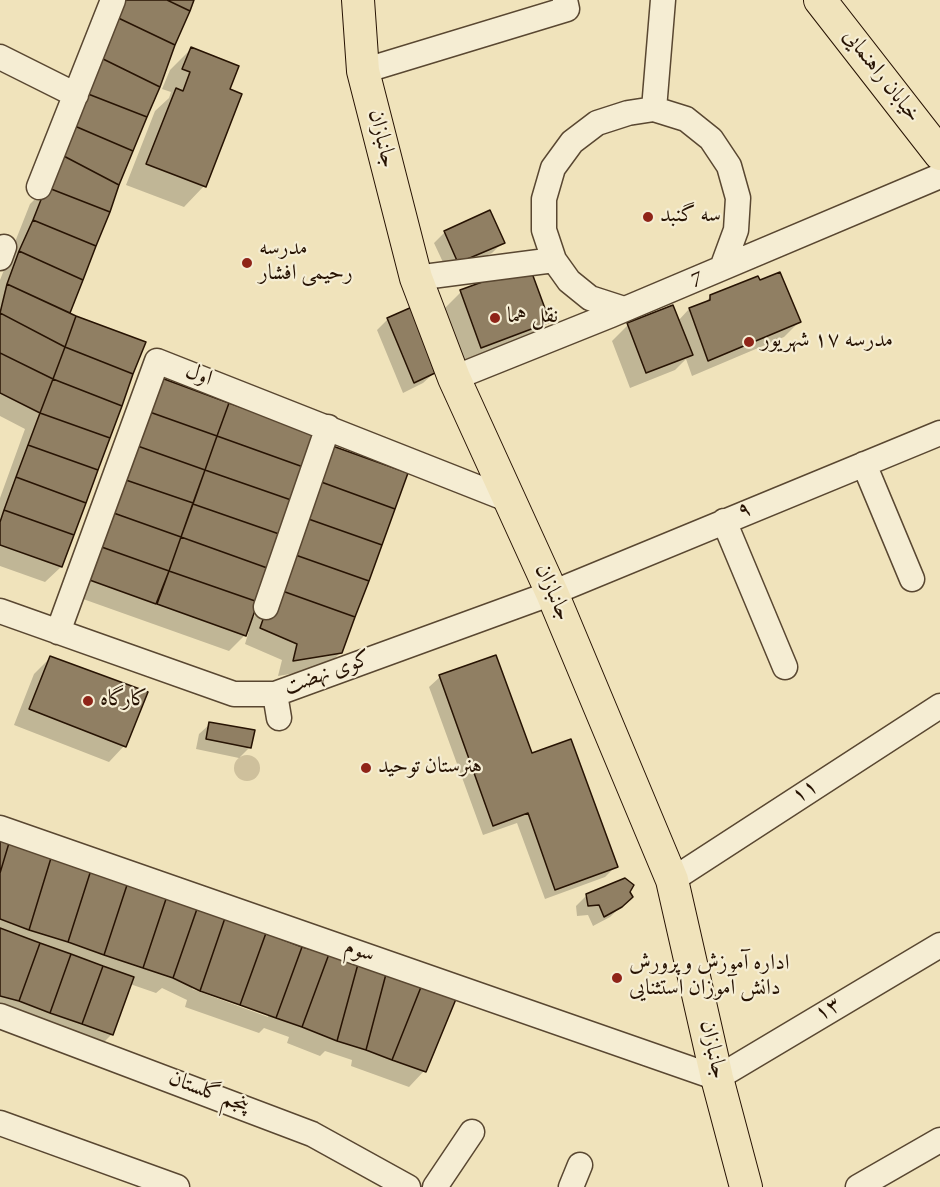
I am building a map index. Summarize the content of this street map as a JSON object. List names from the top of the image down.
{
  "streets": {
    "main road": ["خیابان راهنمایی", "جانبازان"],
    "street": [
      "7",
      "اول",
      "۹",
      "کوی نهضت",
      "۱۱",
      "سوم",
      "۱۳",
      "پنجم گلستان"
    ]
  },
  "crossings": [
    ["خیابان راهنمایی", "7"],
    ["جانبازان", "7"],
    ["جانبازان", "اول"],
    ["جانبازان", "۹"],
    ["جانبازان", "کوی نهضت"],
    ["جانبازان", "۱۱"],
    ["جانبازان", "سوم"],
    ["جانبازان", "۱۳"],
    ["اول", "کوی نهضت"],
    ["۹", "کوی نهضت"],
    ["سوم", "۱۳"]
  ],
  "places": [
    "سه گنبد",
    "مدرسه رحیمی افشار",
    "نقل هما",
    "مدرسه ۱۷ شهریور",
    "کارگاه",
    "هنرستان توحید",
    "اداره آموزش و پرورش دانش آموزان استثنایی"
  ]
}
